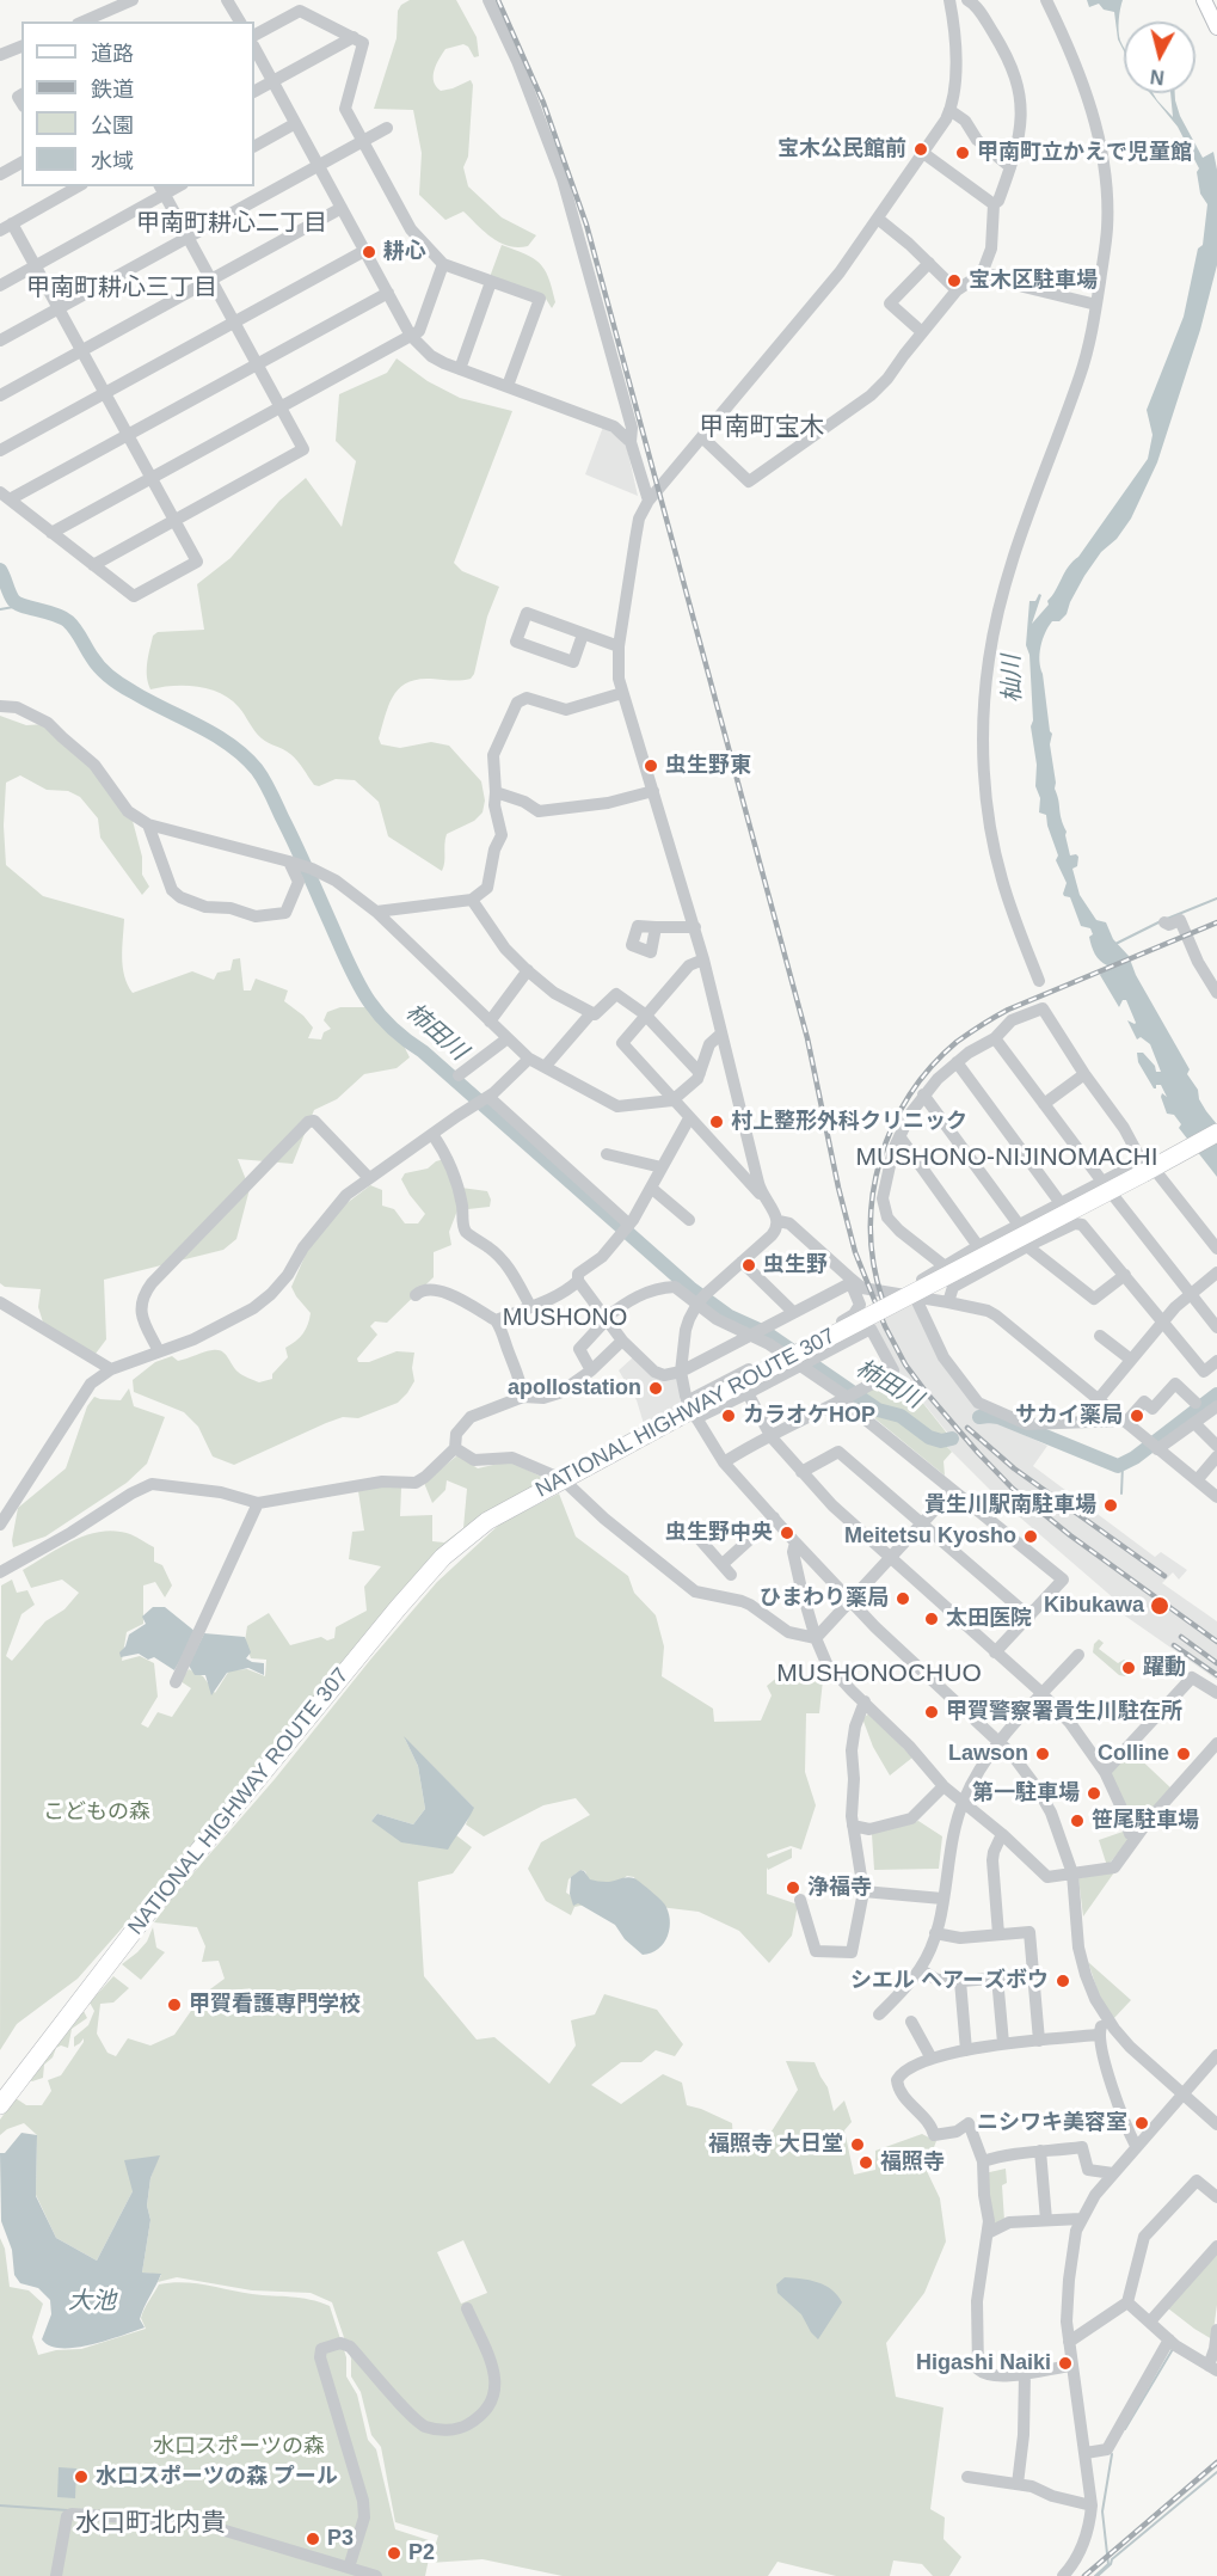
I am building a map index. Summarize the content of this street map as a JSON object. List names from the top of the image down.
{
  "streets": {
    "highway": ["NATIONAL HIGHWAY ROUTE 307"]
  },
  "districts": [
    "甲南町耕心二丁目",
    "甲南町耕心三丁目",
    "甲南町宝木",
    "MUSHONO-NIJINOMACHI",
    "MUSHONO",
    "MUSHONOCHUO",
    "水口町北内貴"
  ],
  "water": ["杣川", "柿田川", "大池"],
  "parks": ["こどもの森", "水口スポーツの森"],
  "places": [
    "宝木公民館前",
    "甲南町立かえで児童館",
    "耕心",
    "宝木区駐車場",
    "虫生野東",
    "村上整形外科クリニック",
    "虫生野",
    "apollostation",
    "カラオケHOP",
    "サカイ薬局",
    "貴生川駅南駐車場",
    "虫生野中央",
    "Meitetsu Kyosho",
    "ひまわり薬局",
    "Kibukawa",
    "太田医院",
    "躍動",
    "甲賀警察署貴生川駐在所",
    "Lawson",
    "Colline",
    "第一駐車場",
    "笹尾駐車場",
    "浄福寺",
    "シエル ヘアーズボウ",
    "甲賀看護専門学校",
    "ニシワキ美容室",
    "福照寺 大日堂",
    "福照寺",
    "Higashi Naiki",
    "水口スポーツの森 プール",
    "P3",
    "P2"
  ],
  "legend": [
    "道路",
    "鉄道",
    "公園",
    "水域"
  ],
  "north": "bottom"
}
